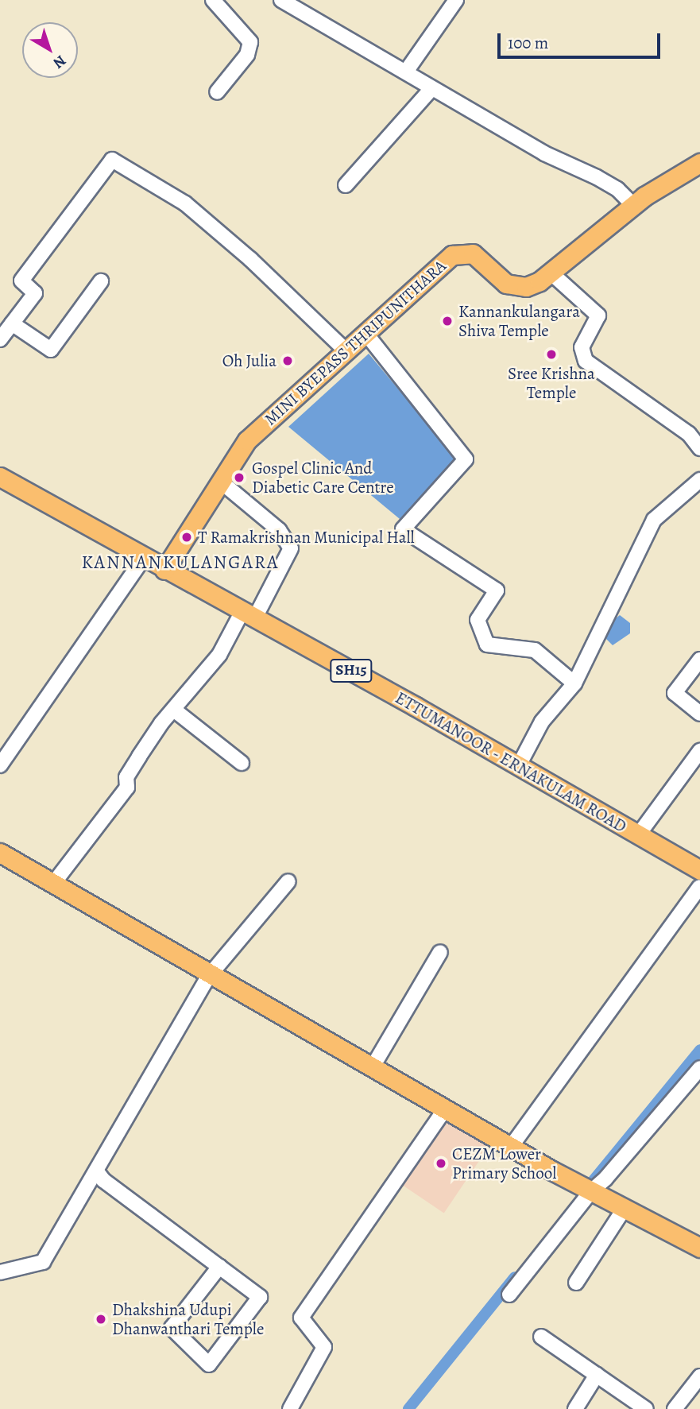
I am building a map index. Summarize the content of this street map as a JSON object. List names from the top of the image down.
{
  "streets": {
    "main road": ["MINI BYEPASS THRIPUNITHARA", "SH15", "ETTUMANOOR - ERNAKULAM ROAD"]
  },
  "crossings": [
    ["MINI BYEPASS THRIPUNITHARA", "ETTUMANOOR - ERNAKULAM ROAD"]
  ],
  "districts": ["KANNANKULANGARA"],
  "places": [
    "Kannankulangara Shiva Temple",
    "Sree Krishna Temple",
    "Oh Julia",
    "Gospel Clinic And Diabetic Care Centre",
    "T Ramakrishnan Municipal Hall",
    "CEZM Lower Primary School",
    "Dhakshina Udupi Dhanwanthari Temple"
  ],
  "scale_bar": "100 m",
  "north": "bottom right"
}
